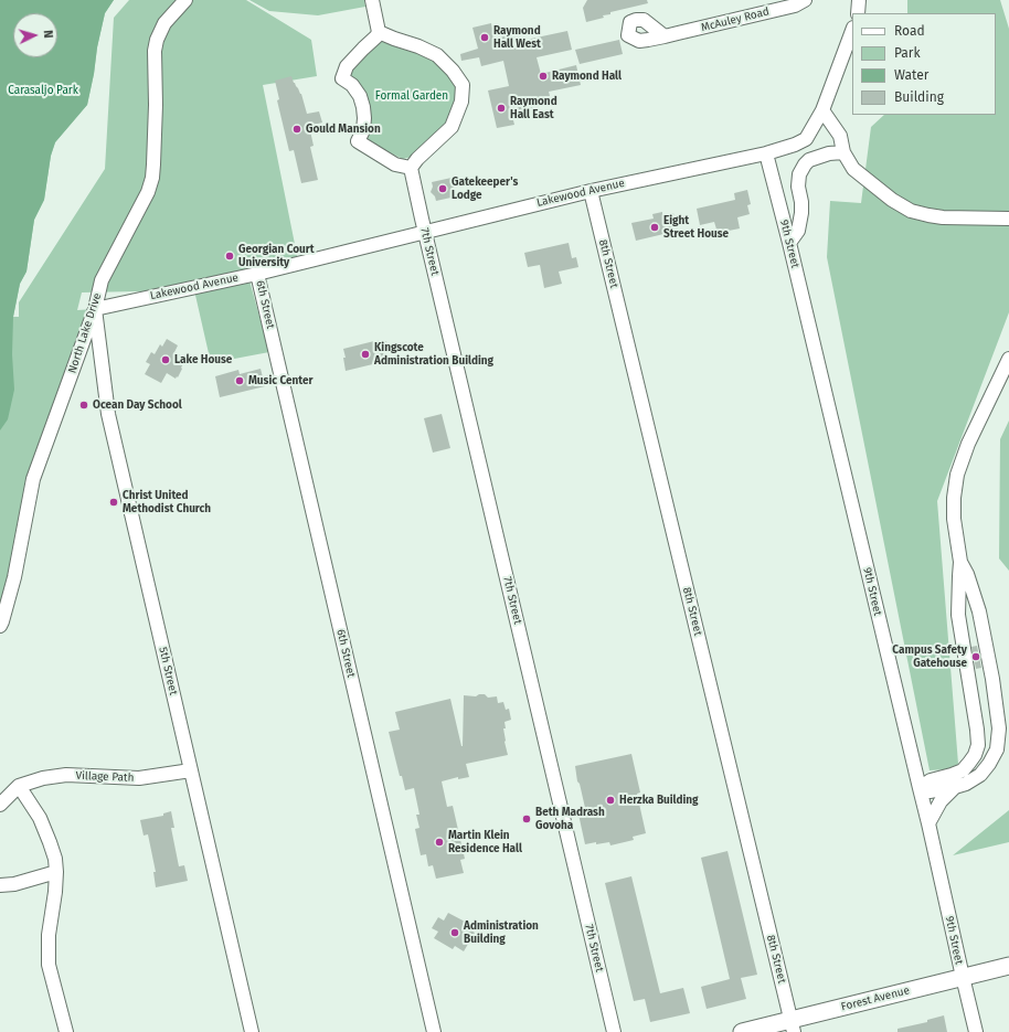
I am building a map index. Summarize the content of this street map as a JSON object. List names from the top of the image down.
{
  "streets": {
    "street": [
      "McAuley Road",
      "Lakewood Avenue",
      "9th Street",
      "7th Street",
      "8th Street",
      "6th Street",
      "North Lake Drive",
      "5th Street",
      "Village Path",
      "Forest Avenue"
    ]
  },
  "crossings": [
    ["Lakewood Avenue", "9th Street"],
    ["Lakewood Avenue", "7th Street"],
    ["Lakewood Avenue", "8th Street"],
    ["Lakewood Avenue", "6th Street"],
    ["Lakewood Avenue", "North Lake Drive"],
    ["Lakewood Avenue", "5th Street"],
    ["9th Street", "Forest Avenue"],
    ["8th Street", "Forest Avenue"],
    ["North Lake Drive", "5th Street"],
    ["5th Street", "Village Path"]
  ],
  "parks": ["Carasaljo Park", "Formal Garden"],
  "places": [
    "Raymond Hall West",
    "Raymond Hall",
    "Raymond Hall East",
    "Gould Mansion",
    "Gatekeeper's Lodge",
    "Eight Street House",
    "Georgian Court University",
    "Kingscote Administration Building",
    "Lake House",
    "Music Center",
    "Ocean Day School",
    "Christ United Methodist Church",
    "Campus Safety Gatehouse",
    "Herzka Building",
    "Beth Madrash Govoha",
    "Martin Klein Residence Hall",
    "Administration Building"
  ],
  "legend": [
    "Road",
    "Park",
    "Water",
    "Building"
  ],
  "north": "right"
}
